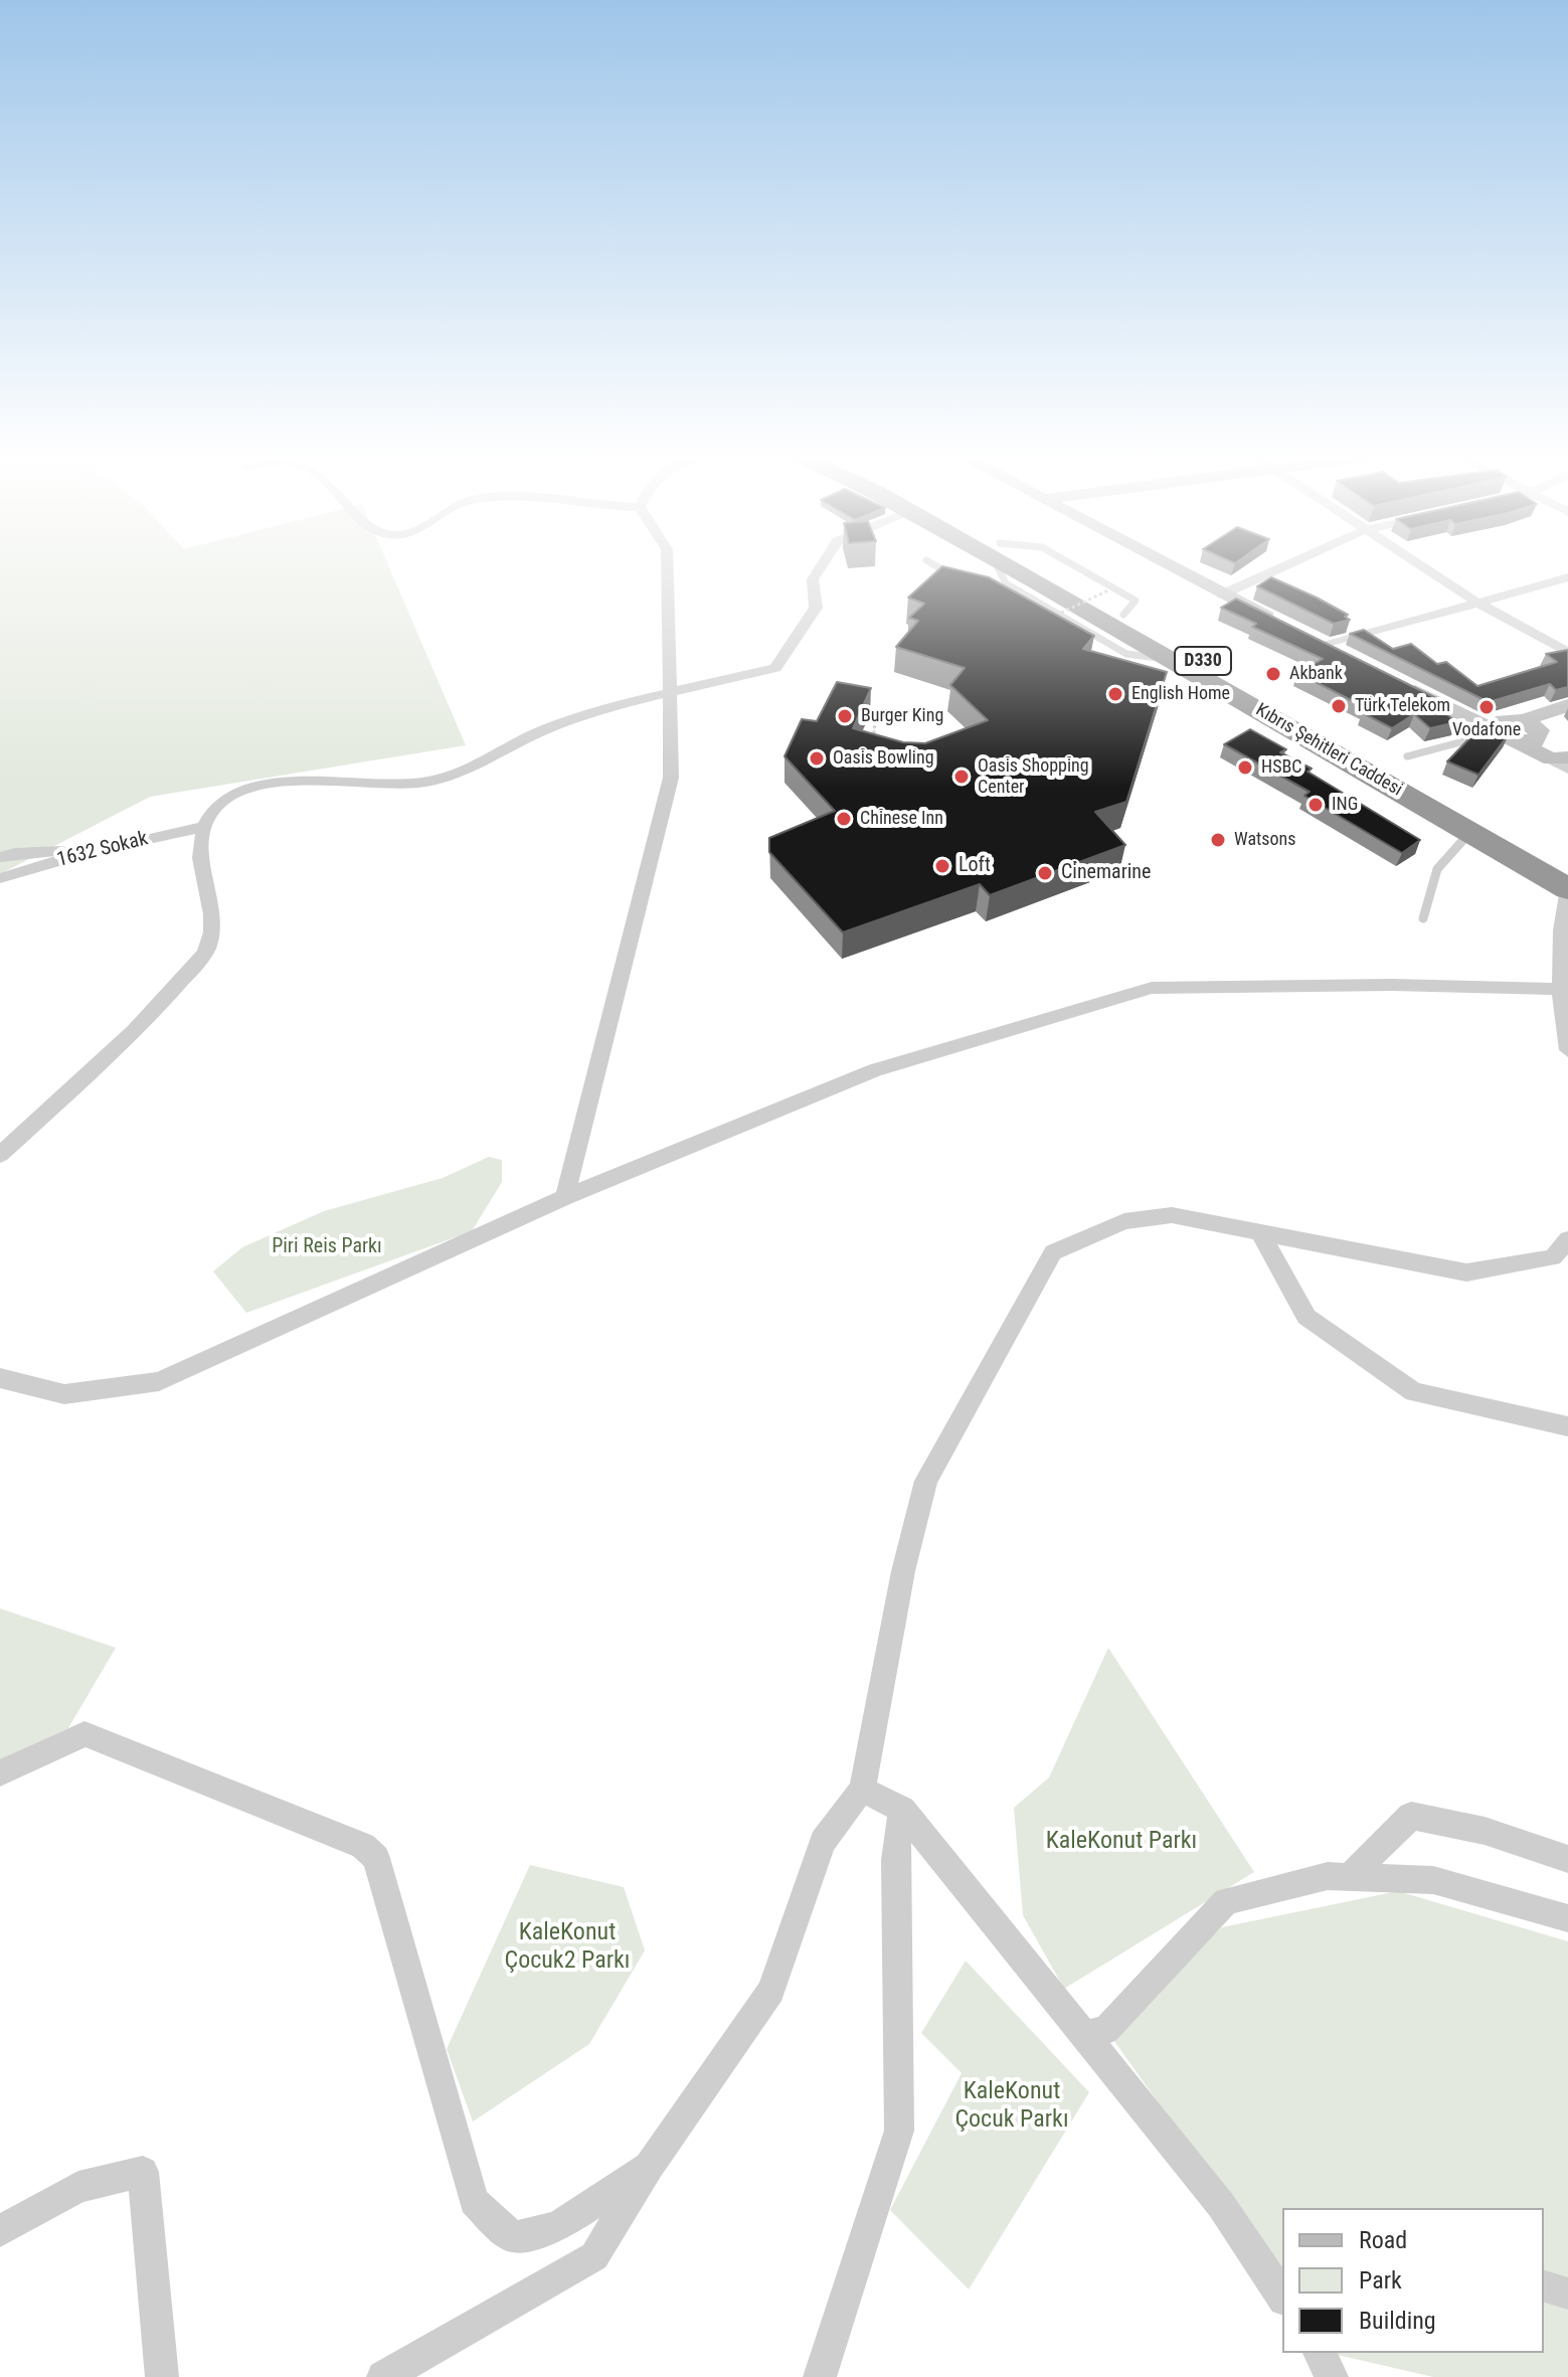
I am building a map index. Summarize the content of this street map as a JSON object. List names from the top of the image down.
{
  "streets": {
    "highway": ["D330", "Kıbrıs Şehitleri Caddesi"],
    "street": ["1632 Sokak"]
  },
  "parks": [
    "Piri Reis Parkı",
    "KaleKonut Parkı",
    "KaleKonut Çocuk2 Parkı",
    "KaleKonut Çocuk Parkı"
  ],
  "places": [
    "Akbank",
    "English Home",
    "Türk Telekom",
    "Vodafone",
    "Burger King",
    "Oasis Bowling",
    "HSBC",
    "Oasis Shopping Center",
    "ING",
    "Chinese Inn",
    "Watsons",
    "Loft",
    "Cinemarine"
  ],
  "legend": ["Road", "Park", "Building"]
}
